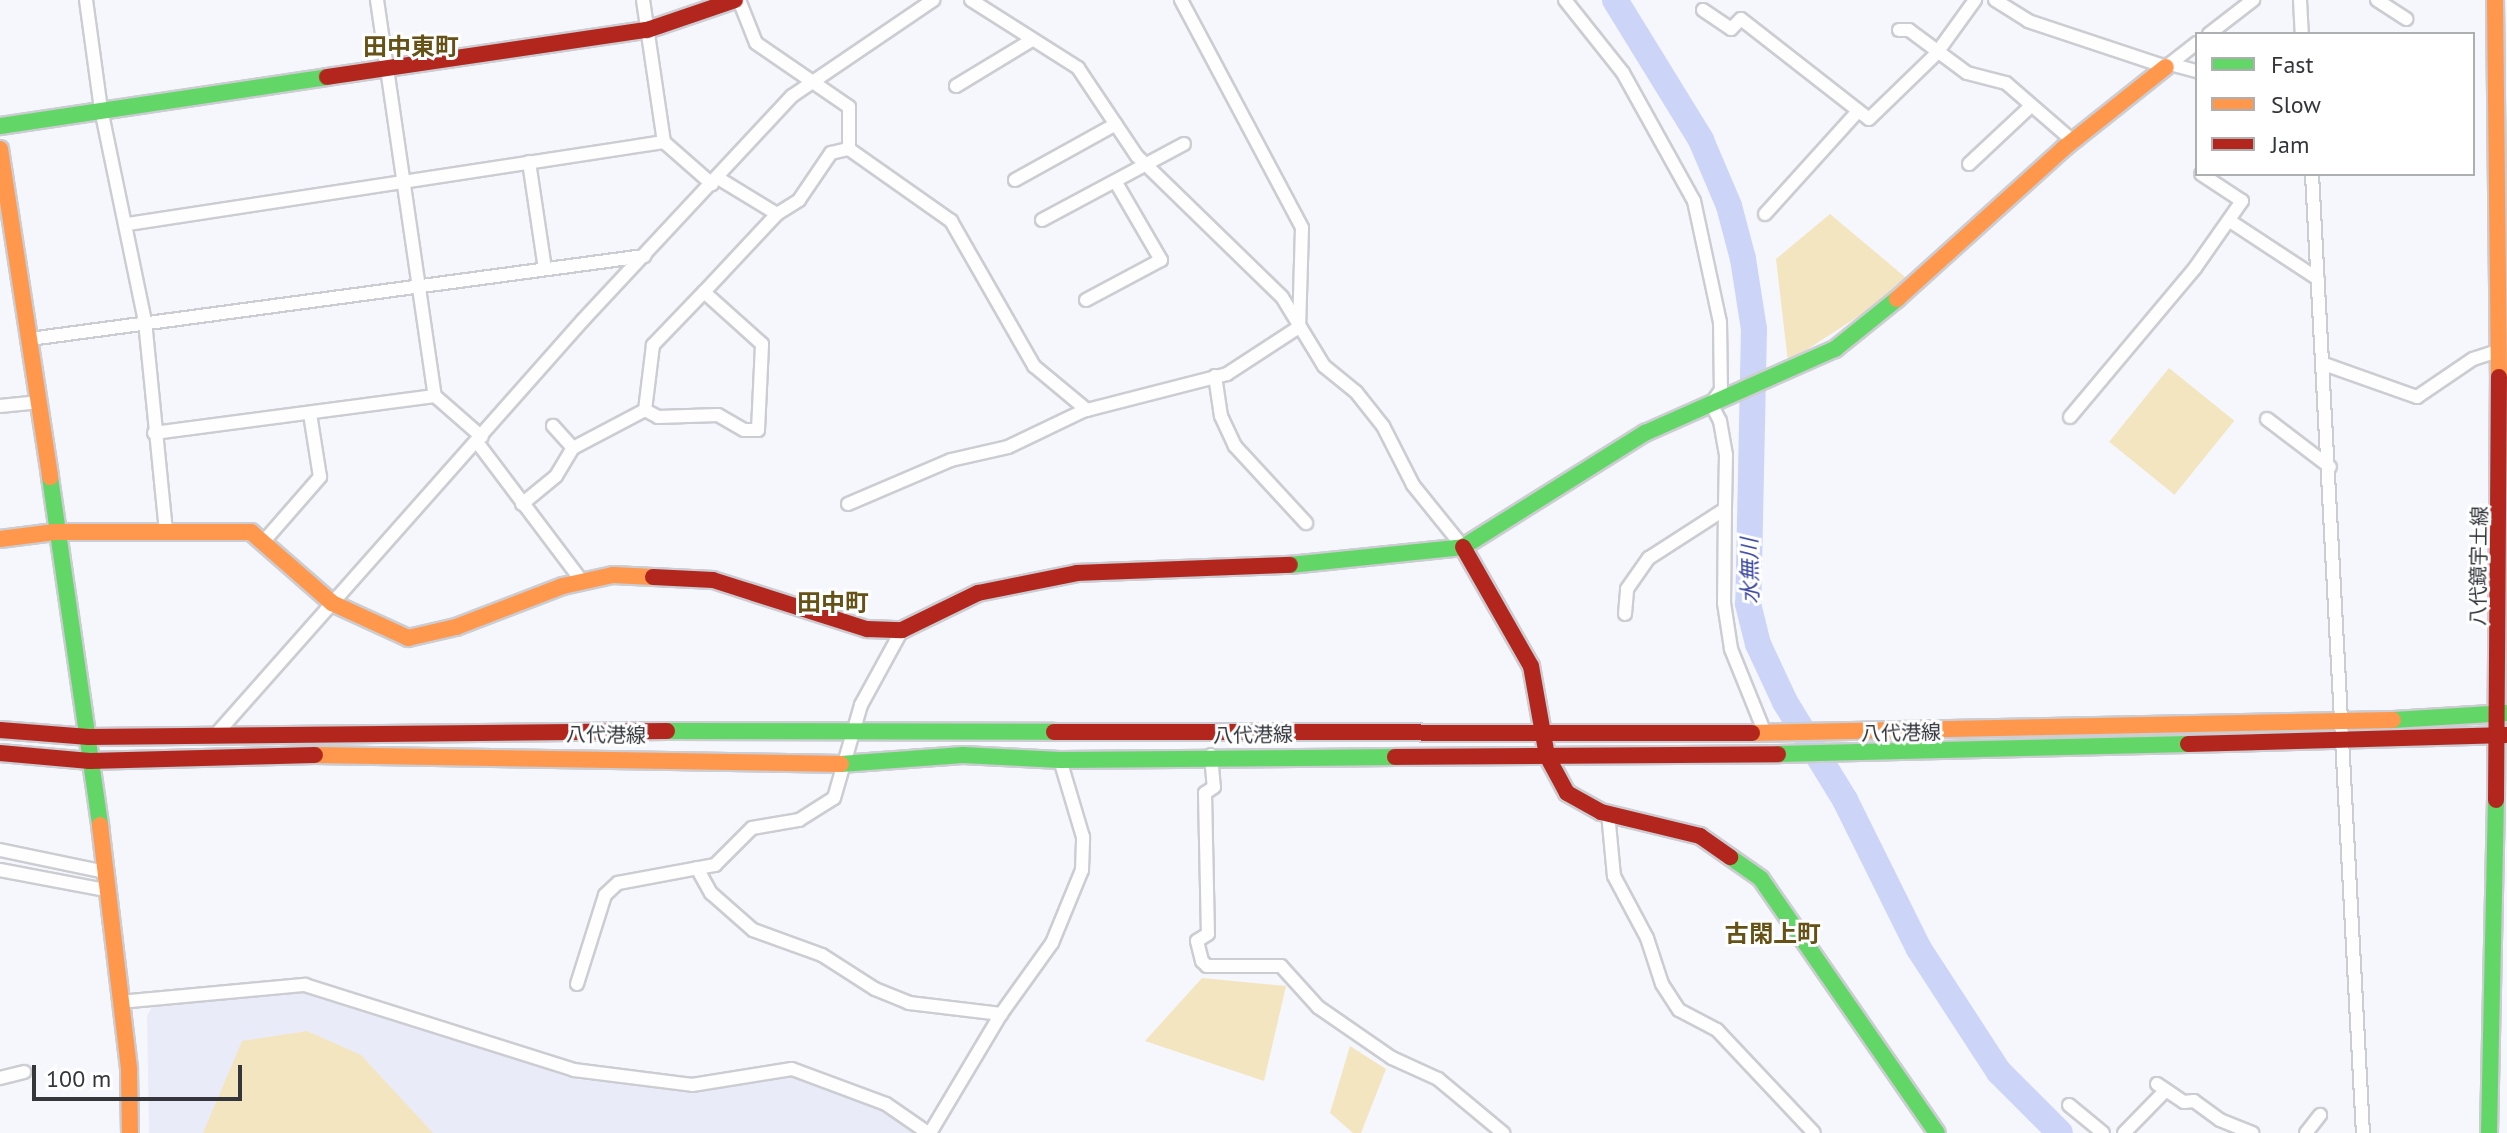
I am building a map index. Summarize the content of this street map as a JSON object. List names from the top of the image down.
{
  "streets": {
    "main road": ["八代鏡宇土線", "八代港線"]
  },
  "crossings": [
    ["八代鏡宇土線", "八代港線"]
  ],
  "districts": ["田中東町", "田中町", "古閑上町"],
  "water": ["水無川"],
  "legend": ["Fast", "Slow", "Jam"],
  "scale_bar": "100 m"
}
